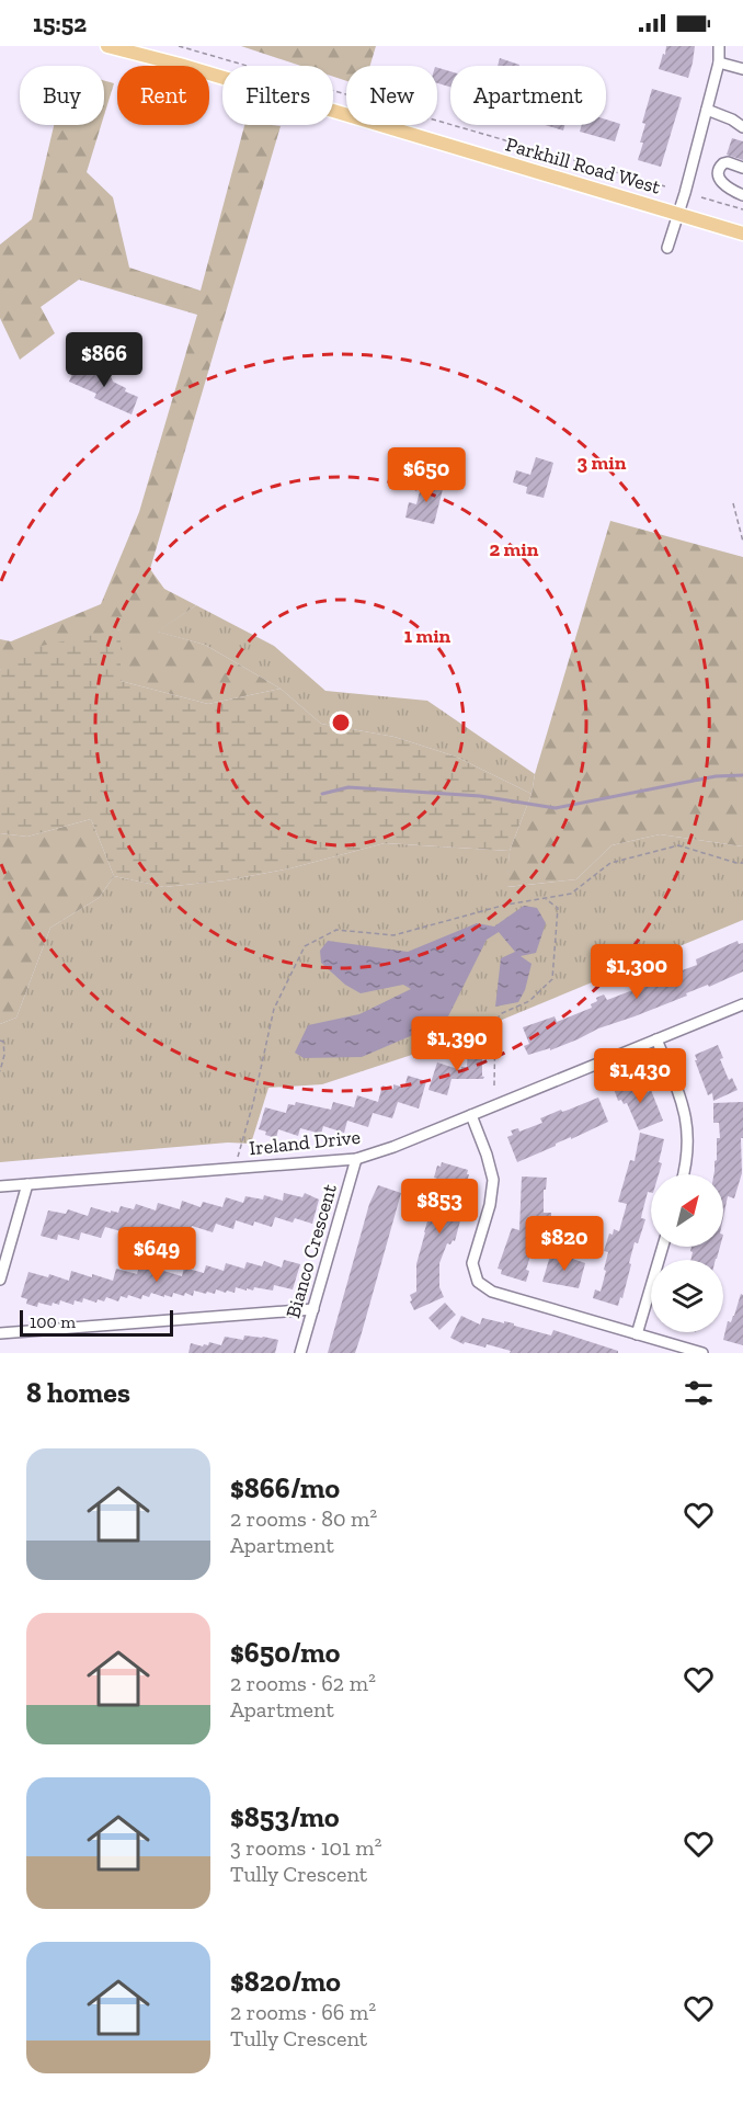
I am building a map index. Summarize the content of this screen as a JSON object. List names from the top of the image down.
{
  "streets": {
    "main road": ["Parkhill Road West"],
    "street": ["Ireland Drive", "Bianco Crescent"]
  },
  "crossings": [
    ["Ireland Drive", "Bianco Crescent"]
  ],
  "scale_bar": "100 m",
  "north": "top right",
  "page": {
    "status": "15:52",
    "chip": [
      "Buy",
      "Rent",
      "Filters",
      "New",
      "Apartment"
    ],
    "price": [
      "$866",
      "$650",
      "$1,300",
      "$1,390",
      "$1,430",
      "$853",
      "$820",
      "$649"
    ],
    "scale": "100 m",
    "heading": "8 homes",
    "list": [
      {
        "name": "$866/mo",
        "note": "2 rooms · 80 m² · Apartment"
      },
      {
        "name": "$650/mo",
        "note": "2 rooms · 62 m² · Apartment"
      },
      {
        "name": "$853/mo",
        "note": "3 rooms · 101 m² · Tully Crescent"
      },
      {
        "name": "$820/mo",
        "note": "2 rooms · 66 m² · Tully Crescent"
      }
    ]
  },
  "rings": ["3 min", "2 min", "1 min"]
}
